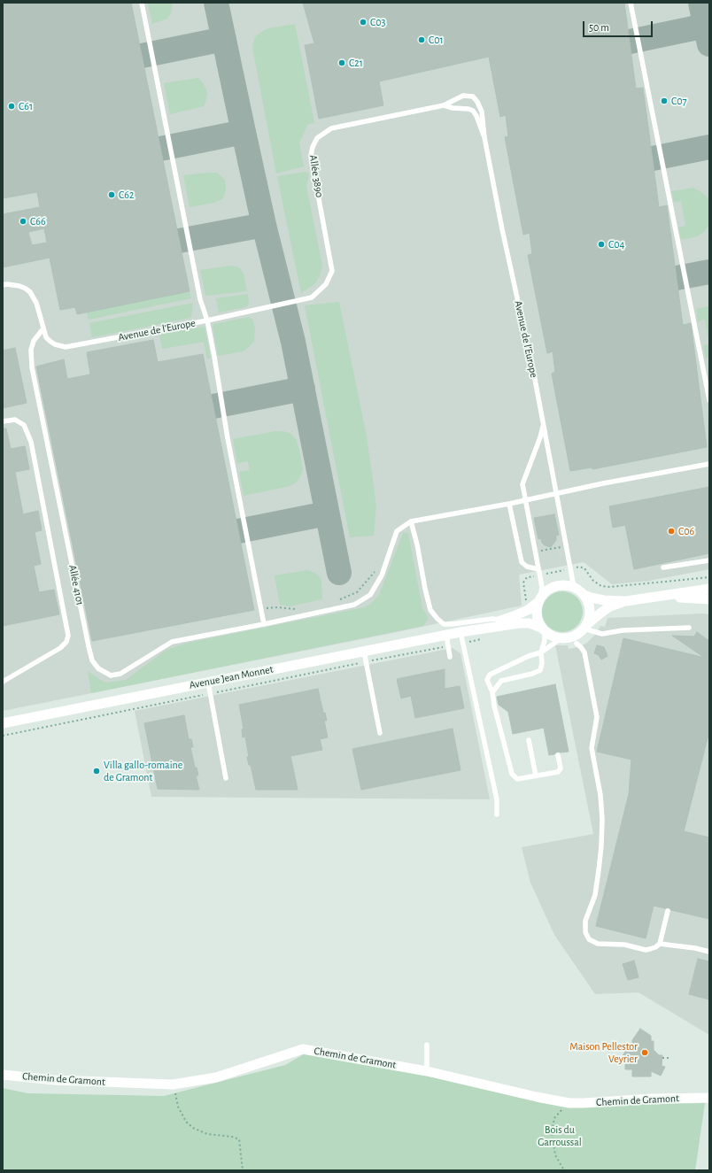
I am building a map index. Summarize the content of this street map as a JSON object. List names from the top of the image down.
{
  "streets": {
    "street": ["Avenue Jean Monnet", "Chemin de Gramont"],
    "lane": ["Allée 3890", "Avenue de l'Europe", "Allée 4101"]
  },
  "crossings": [
    ["Allée 3890", "Avenue de l'Europe"],
    ["Avenue de l'Europe", "Allée 4101"],
    ["Avenue de l'Europe", "Avenue Jean Monnet"]
  ],
  "parks": ["Bois du Garroussal"],
  "places": [
    "C03",
    "C01",
    "C21",
    "C07",
    "C61",
    "C62",
    "C66",
    "C04",
    "C06",
    "Villa gallo-romaine de Gramont",
    "Maison Pellestor Veyrier"
  ],
  "scale_bar": "50 m"
}
